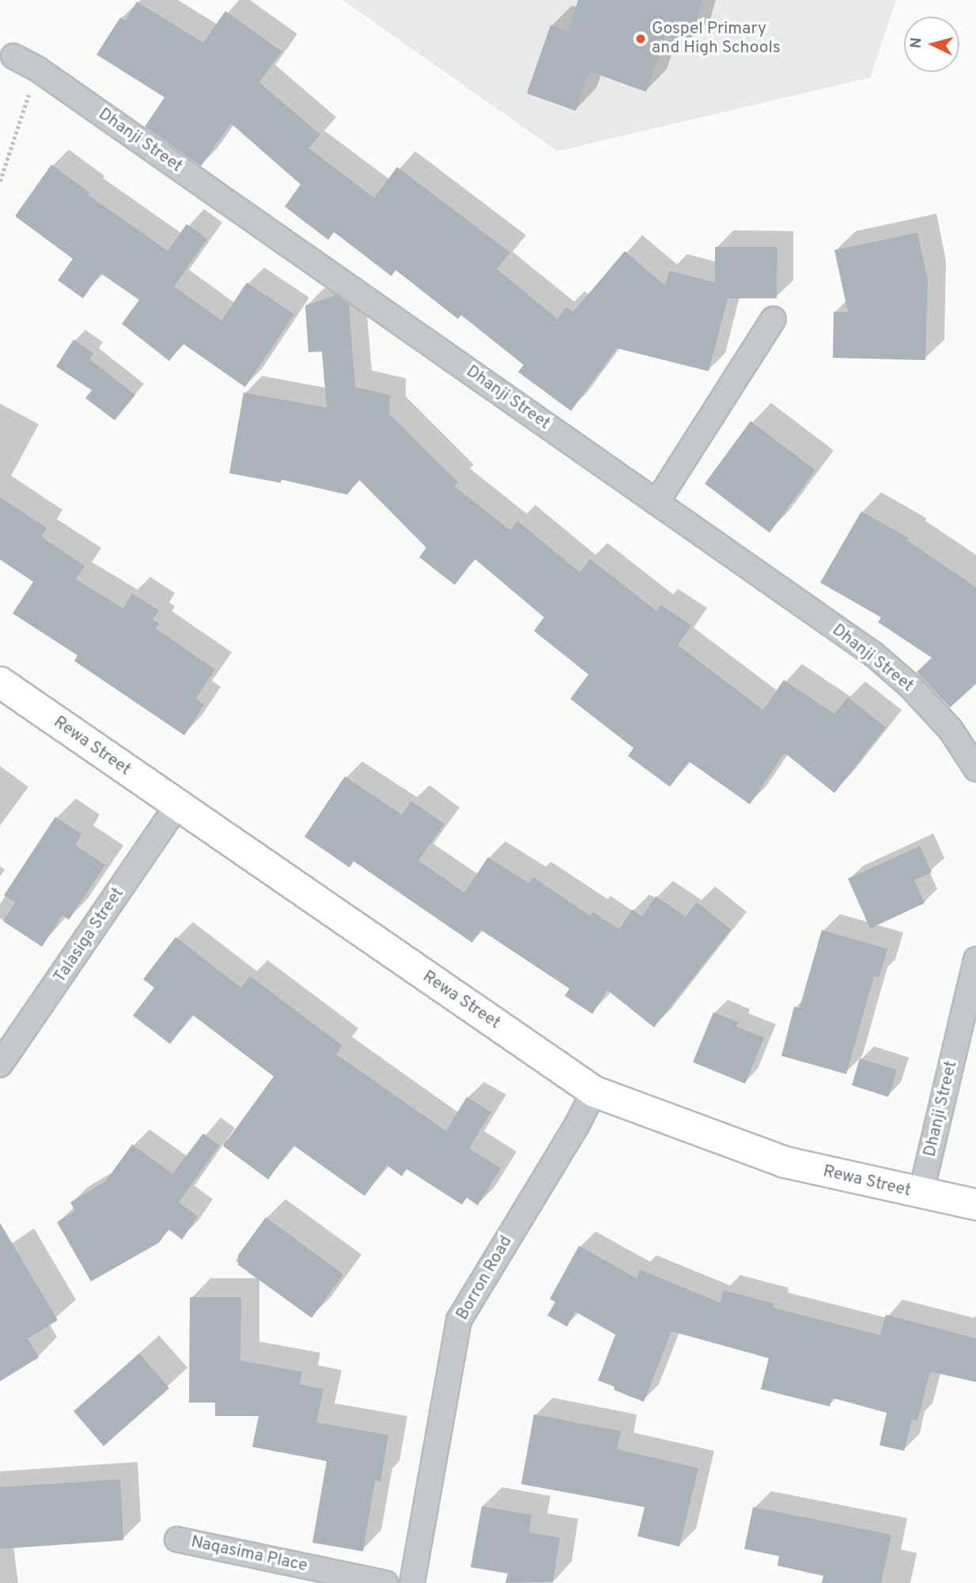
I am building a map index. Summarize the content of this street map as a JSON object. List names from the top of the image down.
{
  "streets": {
    "main road": ["Rewa Street"],
    "street": [
      "Dhanji Street",
      "Talasiga Street",
      "Borron Road",
      "Naqasima Place"
    ]
  },
  "crossings": [
    ["Dhanji Street", "Rewa Street"],
    ["Rewa Street", "Talasiga Street"],
    ["Rewa Street", "Borron Road"]
  ],
  "places": ["Gospel Primary and High Schools"],
  "north": "left"
}
